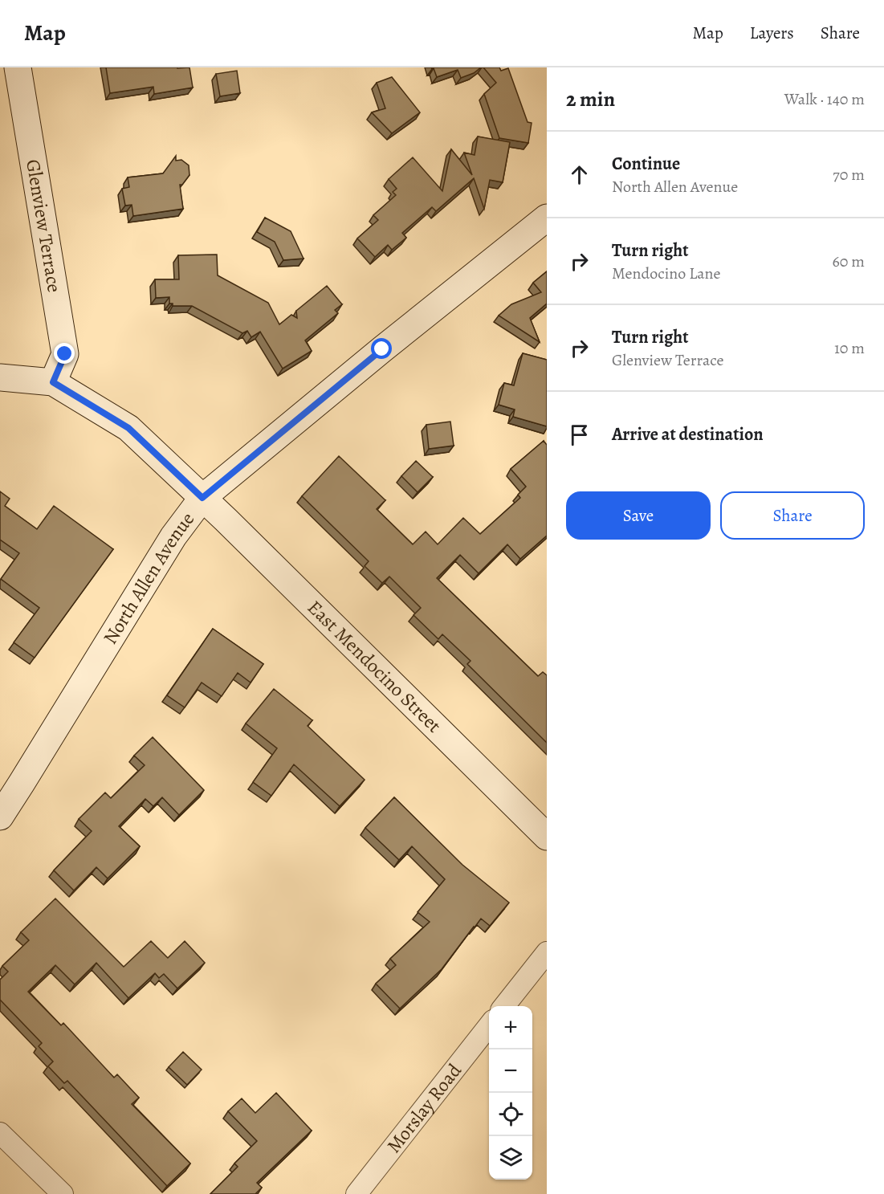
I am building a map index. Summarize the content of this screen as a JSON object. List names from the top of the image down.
{
  "streets": {
    "street": [
      "Glenview Terrace",
      "North Allen Avenue",
      "East Mendocino Street",
      "Morslay Road"
    ]
  },
  "crossings": [
    ["Glenview Terrace", "East Mendocino Street"],
    ["North Allen Avenue", "East Mendocino Street"]
  ],
  "page": {
    "header": "Map",
    "nav": ["Map", "Layers", "Share"],
    "heading": ["2 min", "Walk · 140 m"],
    "list": [
      ["Continue", "North Allen Avenue", "70 m"],
      ["Turn right", "Mendocino Lane", "60 m"],
      ["Turn right", "Glenview Terrace", "10 m"],
      "Arrive at destination"
    ],
    "buttons": ["Save", "Share"],
    "map_buttons": ["+", "−"]
  }
}
